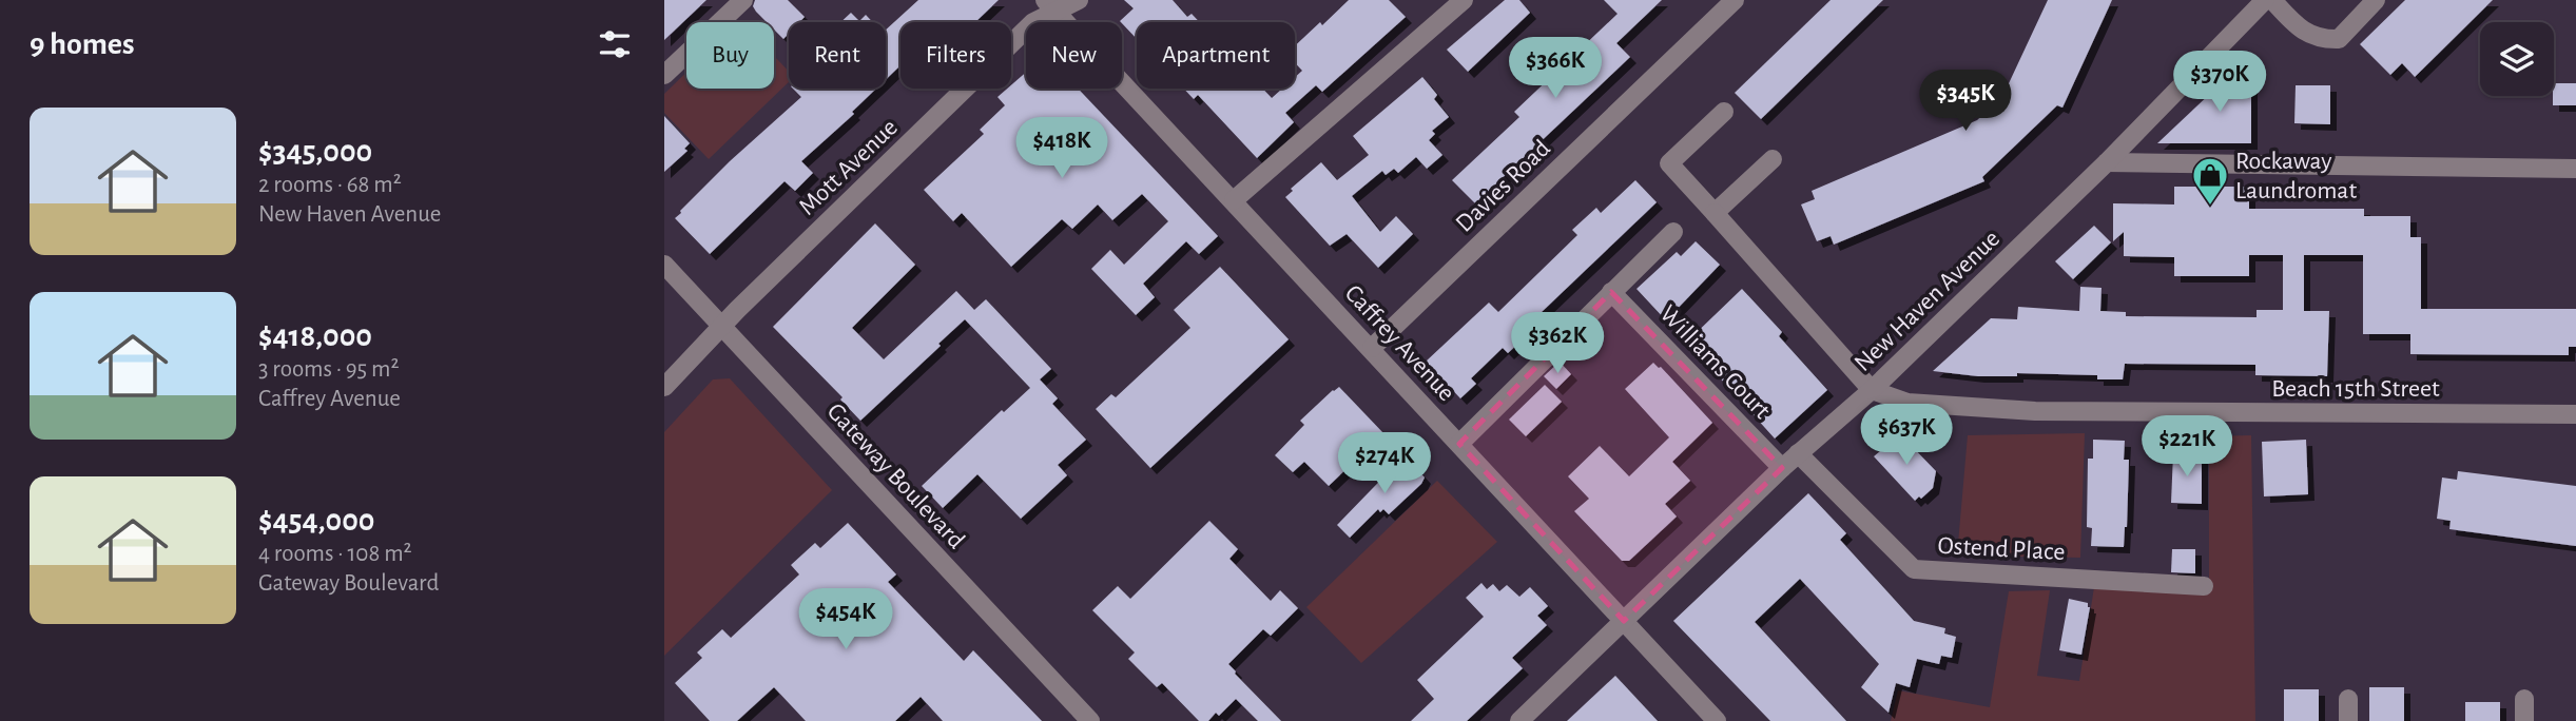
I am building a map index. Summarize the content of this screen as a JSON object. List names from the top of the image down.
{
  "streets": {
    "street": [
      "Mott Avenue",
      "Davies Road",
      "New Haven Avenue",
      "Caffrey Avenue",
      "Williams Court",
      "Beach 15th Street",
      "Gateway Boulevard",
      "Ostend Place"
    ]
  },
  "crossings": [
    ["Mott Avenue", "Caffrey Avenue"],
    ["Mott Avenue", "Gateway Boulevard"],
    ["Davies Road", "Caffrey Avenue"],
    ["New Haven Avenue", "Caffrey Avenue"],
    ["New Haven Avenue", "Williams Court"],
    ["New Haven Avenue", "Beach 15th Street"],
    ["New Haven Avenue", "Ostend Place"]
  ],
  "places": {
    "shop": ["Rockaway Laundromat"]
  },
  "page": {
    "heading": "9 homes",
    "chip": [
      "Buy",
      "Rent",
      "Filters",
      "New",
      "Apartment"
    ],
    "price": [
      "$366K",
      "$370K",
      "$345K",
      "$418K",
      "$362K",
      "$637K",
      "$221K",
      "$274K",
      "$454K"
    ],
    "list": [
      {
        "name": "$345,000",
        "note": "2 rooms · 68 m² · New Haven Avenue"
      },
      {
        "name": "$418,000",
        "note": "3 rooms · 95 m² · Caffrey Avenue"
      },
      {
        "name": "$454,000",
        "note": "4 rooms · 108 m² · Gateway Boulevard"
      }
    ]
  }
}
